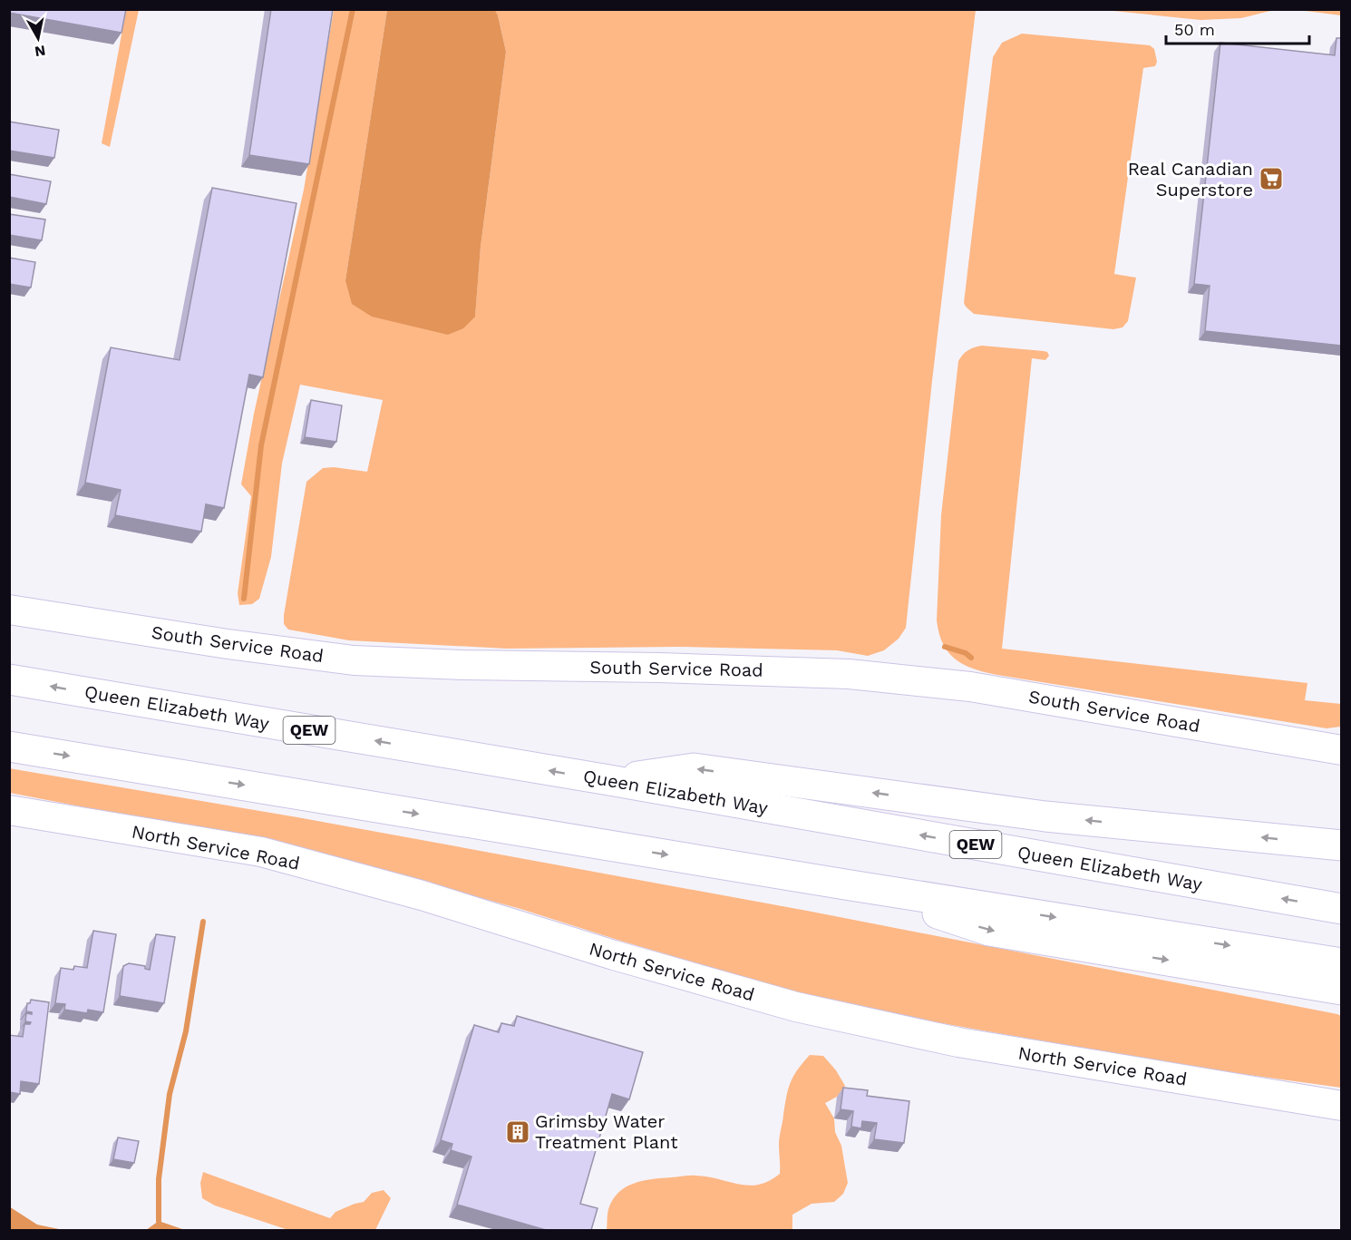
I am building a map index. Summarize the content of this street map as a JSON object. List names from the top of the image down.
{
  "streets": {
    "highway": ["Queen Elizabeth Way", "QEW"],
    "street": ["South Service Road", "North Service Road"]
  },
  "places": {
    "supermarket": ["Real Canadian Superstore"],
    "building": ["Grimsby Water Treatment Plant"]
  },
  "scale_bar": "50 m",
  "north": "bottom"
}
